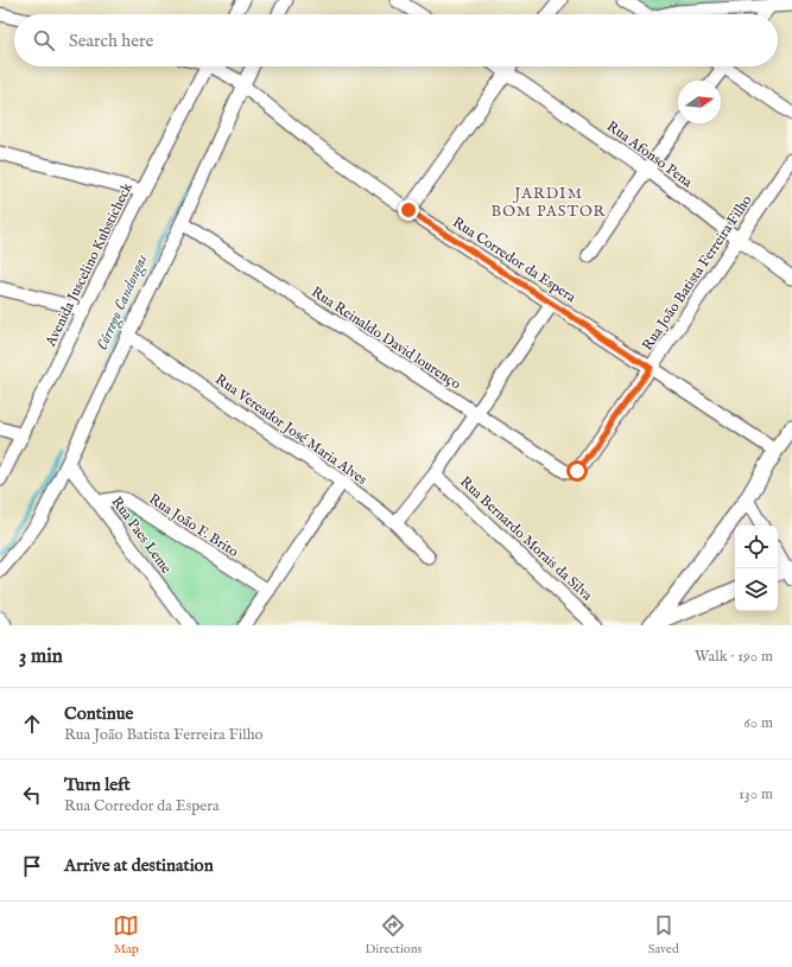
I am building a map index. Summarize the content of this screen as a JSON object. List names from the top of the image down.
{
  "streets": {
    "street": [
      "Rua Afonso Pena",
      "Rua Corredor da Espera",
      "Avenida Juscelino Kubsticheck",
      "Rua João Batista Ferreira Filho",
      "Rua Reinaldo David lourenço",
      "Rua Vereador José Maria Alves",
      "Rua João F. Brito",
      "Rua Paes Leme",
      "Rua Bernardo Morais da Silva"
    ]
  },
  "crossings": [
    ["Rua Afonso Pena", "Rua João Batista Ferreira Filho"],
    ["Rua Corredor da Espera", "Rua João Batista Ferreira Filho"],
    ["Rua João Batista Ferreira Filho", "Rua Reinaldo David lourenço"],
    ["Rua João F. Brito", "Rua Paes Leme"]
  ],
  "districts": ["JARDIM BOM PASTOR"],
  "water": ["Córrego Candongas"],
  "north": "right",
  "page": {
    "search": "Search here",
    "heading": ["3 min", "Walk · 190 m"],
    "list": [
      ["Continue", "Rua João Batista Ferreira Filho", "60 m"],
      ["Turn left", "Rua Corredor da Espera", "130 m"],
      "Arrive at destination"
    ],
    "nav": ["Map", "Directions", "Saved"]
  }
}
